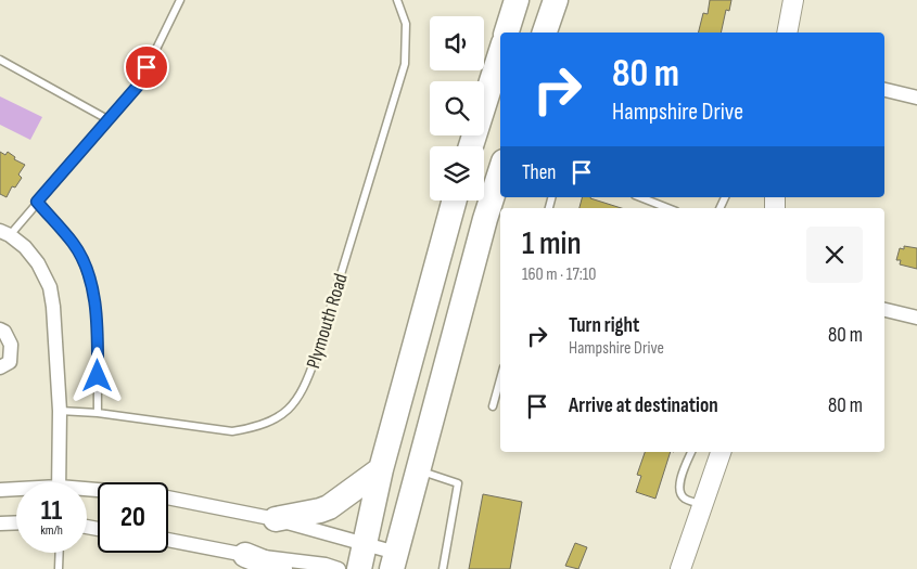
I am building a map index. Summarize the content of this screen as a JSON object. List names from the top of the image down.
{
  "streets": {
    "lane": ["Plymouth Road"]
  },
  "page": {
    "turn": ["80 m", "Hampshire Drive"],
    "then": "Then",
    "heading": ["1 min", "160 m · 17:10"],
    "list": [
      {
        "name": "Turn right",
        "note": "Hampshire Drive",
        "value": "80 m"
      },
      {
        "name": "Arrive at destination",
        "value": "80 m"
      }
    ],
    "speed": "11 km/h",
    "limit": "20"
  }
}
